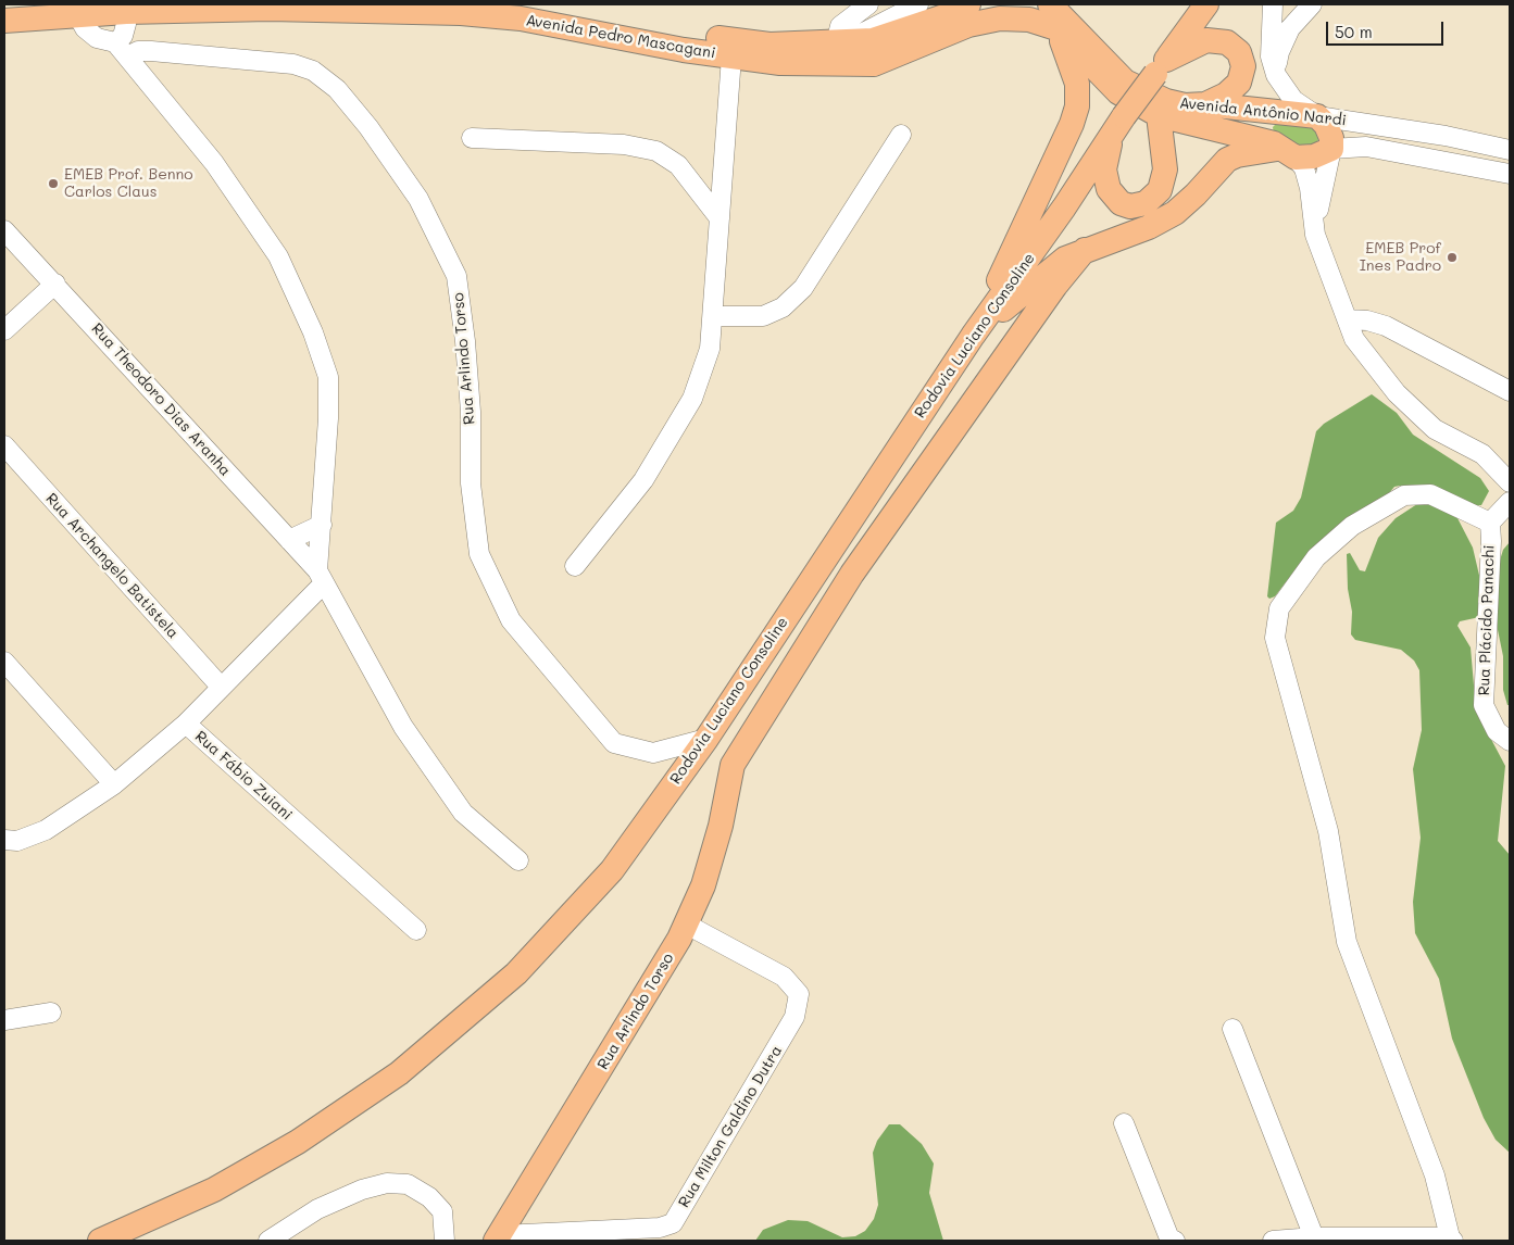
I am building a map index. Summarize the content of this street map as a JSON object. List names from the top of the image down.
{
  "streets": {
    "main road": [
      "Avenida Pedro Mascagani",
      "Avenida Antônio Nardi",
      "Rodovia Luciano Consoline",
      "Rua Arlindo Torso"
    ],
    "street": [
      "Rua Theodoro Dias Aranha",
      "Rua Archangelo Batistela",
      "Rua Plácido Panachi",
      "Rua Fábio Zuiani",
      "Rua Milton Galdino Dutra"
    ]
  },
  "crossings": [
    ["Rodovia Luciano Consoline", "Rua Arlindo Torso"],
    ["Rua Arlindo Torso", "Rua Milton Galdino Dutra"]
  ],
  "places": ["EMEB Prof. Benno Carlos Claus", "EMEB Prof Ines Padro"],
  "scale_bar": "50 m"
}
